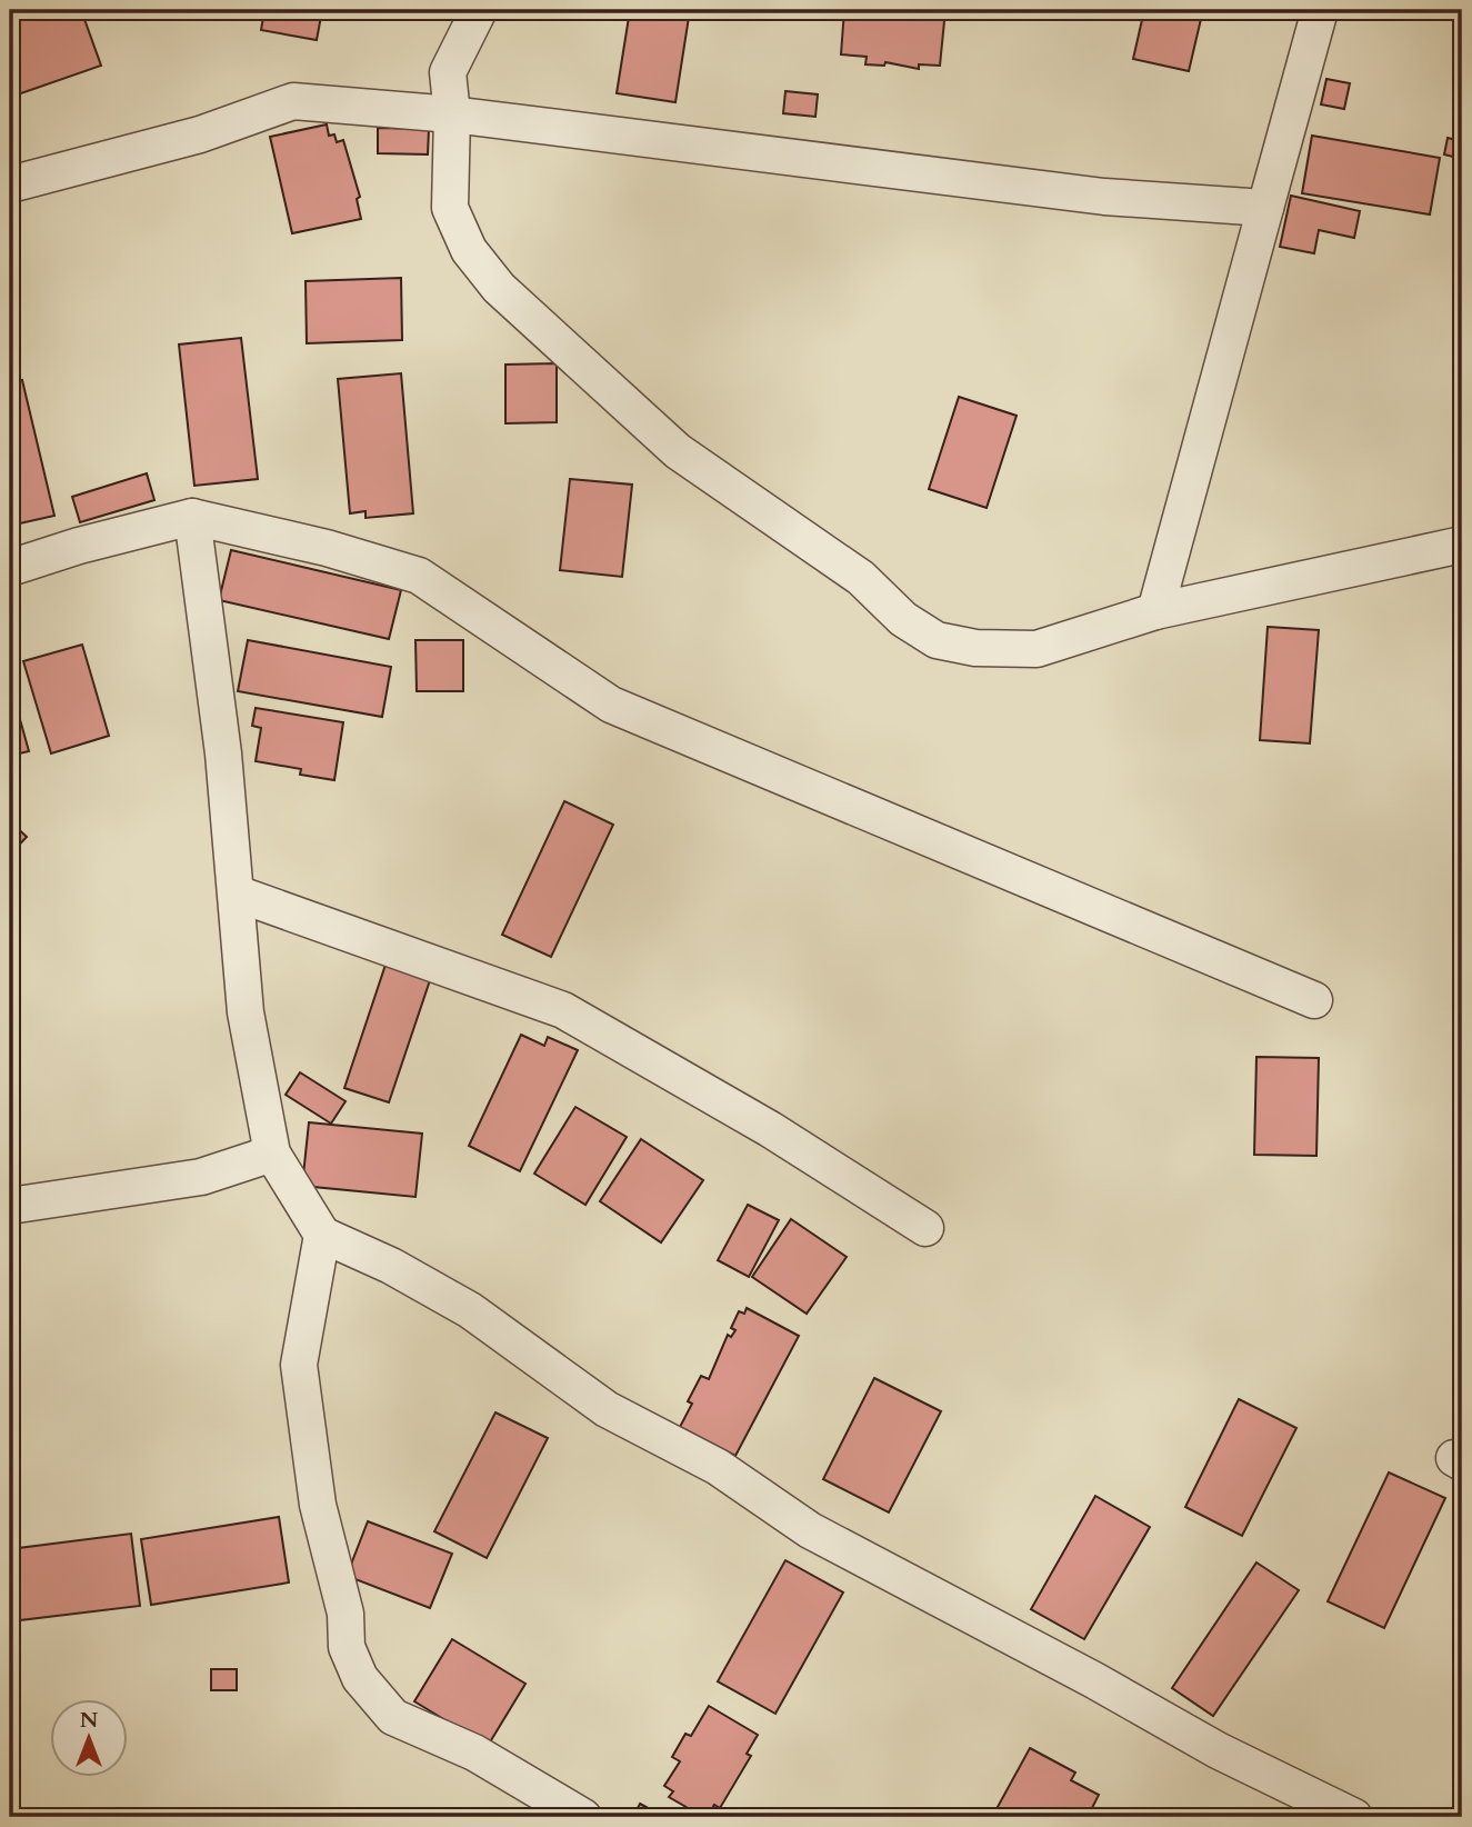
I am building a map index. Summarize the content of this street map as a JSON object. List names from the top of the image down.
{
  "north": "top"
}
